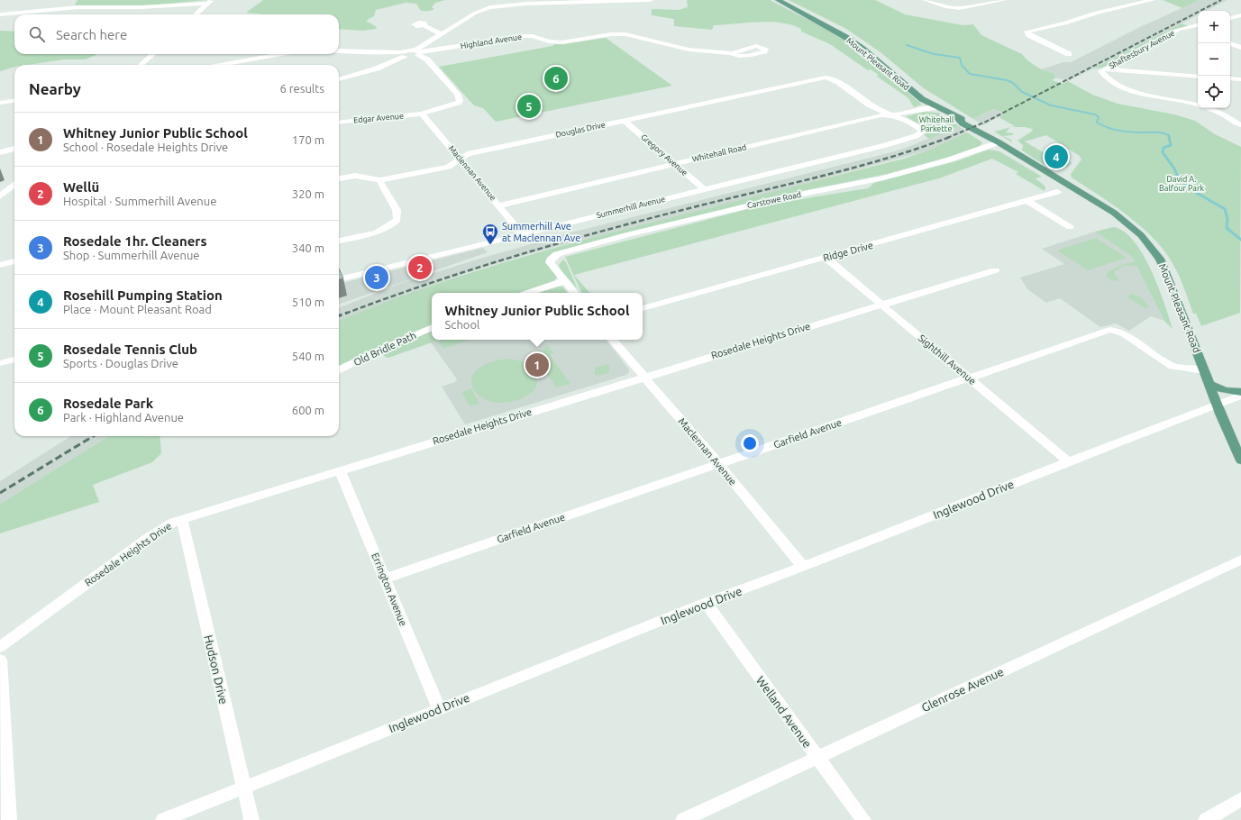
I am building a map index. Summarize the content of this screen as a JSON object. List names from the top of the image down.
{
  "streets": {
    "main road": ["Mount Pleasant Road"],
    "street": [
      "Highland Avenue",
      "Shaftesbury Avenue",
      "Edgar Avenue",
      "Douglas Drive",
      "Whitehall Road",
      "Gregory Avenue",
      "Maclennan Avenue",
      "Carstowe Road",
      "Summerhill Avenue",
      "Ridge Drive",
      "Rosedale Heights Drive",
      "Old Bridle Path",
      "Sighthill Avenue",
      "Garfield Avenue",
      "Inglewood Drive",
      "Errington Avenue",
      "Hudson Drive",
      "Glenrose Avenue",
      "Welland Avenue"
    ]
  },
  "crossings": [
    ["Highland Avenue", "Edgar Avenue"],
    ["Mount Pleasant Road", "Whitehall Road"],
    ["Mount Pleasant Road", "Carstowe Road"],
    ["Mount Pleasant Road", "Garfield Avenue"],
    ["Mount Pleasant Road", "Inglewood Drive"],
    ["Edgar Avenue", "Maclennan Avenue"],
    ["Douglas Drive", "Whitehall Road"],
    ["Douglas Drive", "Gregory Avenue"],
    ["Douglas Drive", "Maclennan Avenue"],
    ["Douglas Drive", "Summerhill Avenue"],
    ["Whitehall Road", "Gregory Avenue"],
    ["Whitehall Road", "Maclennan Avenue"],
    ["Whitehall Road", "Summerhill Avenue"],
    ["Gregory Avenue", "Summerhill Avenue"],
    ["Maclennan Avenue", "Summerhill Avenue"],
    ["Maclennan Avenue", "Rosedale Heights Drive"],
    ["Maclennan Avenue", "Garfield Avenue"],
    ["Maclennan Avenue", "Inglewood Drive"],
    ["Ridge Drive", "Sighthill Avenue"],
    ["Rosedale Heights Drive", "Sighthill Avenue"],
    ["Rosedale Heights Drive", "Errington Avenue"],
    ["Rosedale Heights Drive", "Hudson Drive"],
    ["Sighthill Avenue", "Garfield Avenue"],
    ["Sighthill Avenue", "Inglewood Drive"],
    ["Garfield Avenue", "Errington Avenue"],
    ["Inglewood Drive", "Errington Avenue"],
    ["Inglewood Drive", "Hudson Drive"],
    ["Inglewood Drive", "Welland Avenue"],
    ["Glenrose Avenue", "Welland Avenue"]
  ],
  "parks": ["Whitehall Parkette", "David A. Balfour Park"],
  "places": {
    "bus stop": ["Summerhill Ave at Maclennan Ave"]
  },
  "page": {
    "map_buttons": ["+", "−"],
    "search": "Search here",
    "pins": [
      "6",
      "5",
      "4",
      "2",
      "3",
      "1"
    ],
    "heading": ["Nearby", "6 results"],
    "list": [
      {
        "mark": "1",
        "name": "Whitney Junior Public School",
        "note": "School · Rosedale Heights Drive",
        "value": "170 m"
      },
      {
        "mark": "2",
        "name": "Wellü",
        "note": "Hospital · Summerhill Avenue",
        "value": "320 m"
      },
      {
        "mark": "3",
        "name": "Rosedale 1hr. Cleaners",
        "note": "Shop · Summerhill Avenue",
        "value": "340 m"
      },
      {
        "mark": "4",
        "name": "Rosehill Pumping Station",
        "note": "Place · Mount Pleasant Road",
        "value": "510 m"
      },
      {
        "mark": "5",
        "name": "Rosedale Tennis Club",
        "note": "Sports · Douglas Drive",
        "value": "540 m"
      },
      {
        "mark": "6",
        "name": "Rosedale Park",
        "note": "Park · Highland Avenue",
        "value": "600 m"
      }
    ],
    "popup": ["Whitney Junior Public School", "School"]
  }
}
